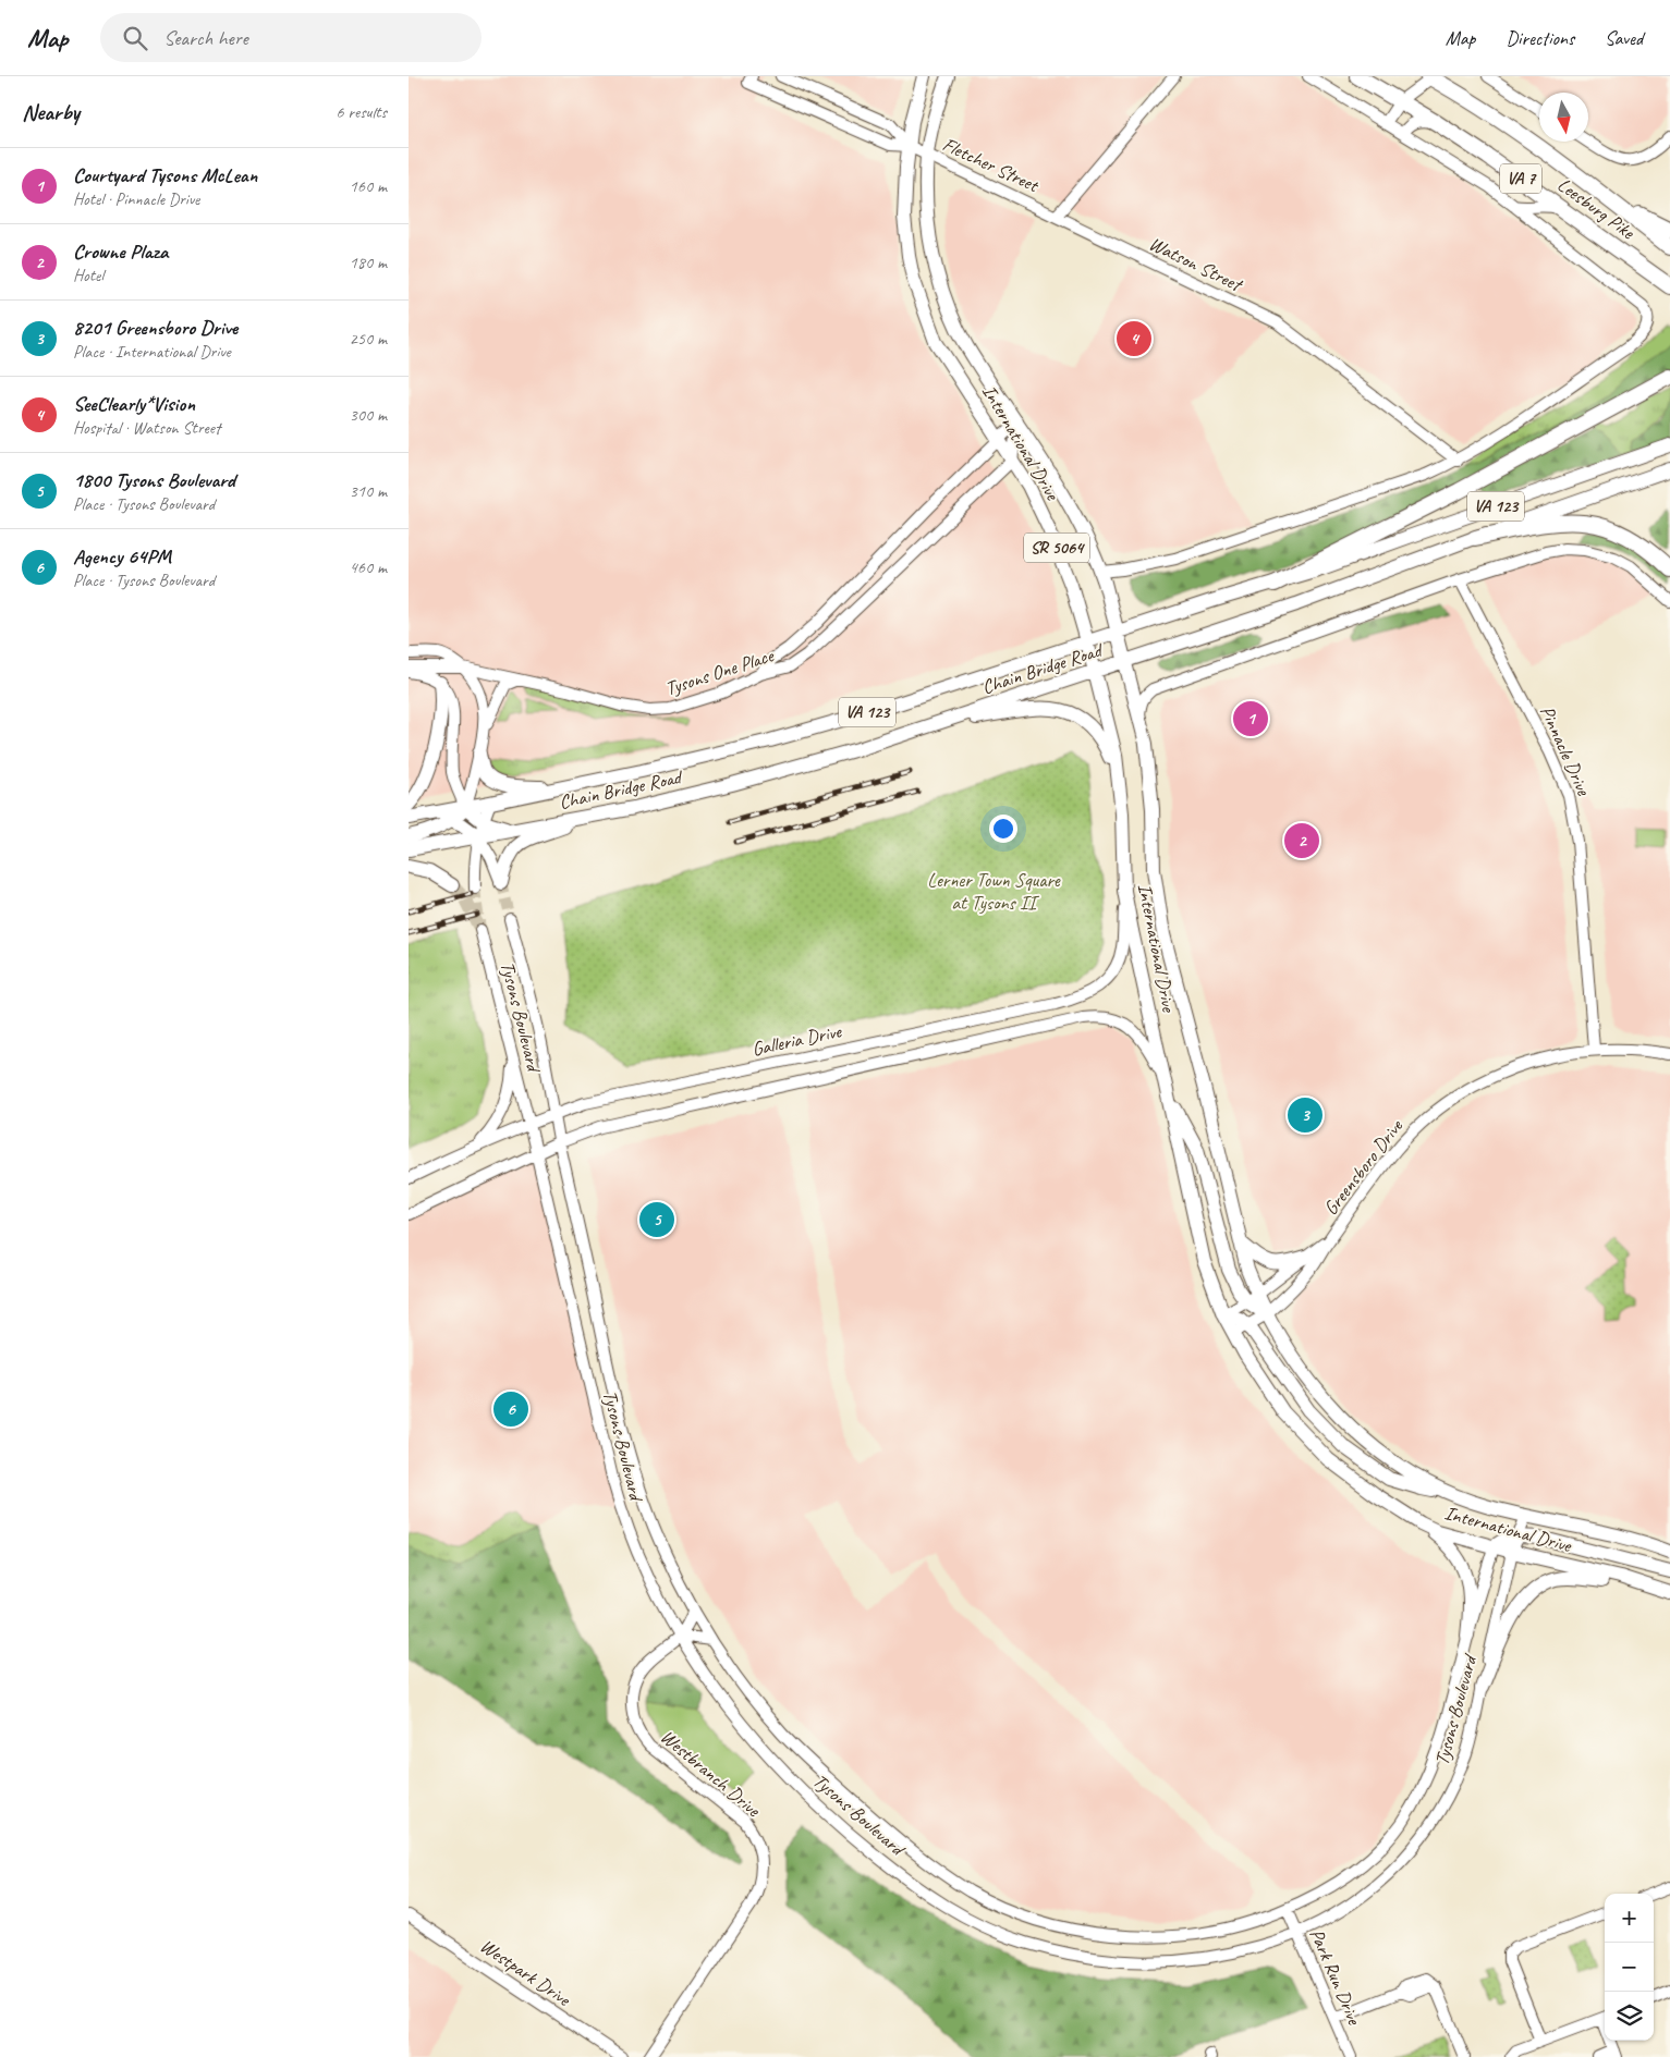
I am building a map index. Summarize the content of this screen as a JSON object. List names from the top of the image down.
{
  "streets": {
    "highway": ["VA 7", "Leesburg Pike"],
    "main road": [
      "International Drive",
      "VA 123",
      "SR 5064",
      "Chain Bridge Road"
    ],
    "street": [
      "Fletcher Street",
      "Watson Street",
      "Tysons One Place",
      "Pinnacle Drive",
      "Tysons Boulevard",
      "Galleria Drive",
      "Greensboro Drive",
      "Westbranch Drive",
      "Westpark Drive",
      "Park Run Drive"
    ]
  },
  "crossings": [
    ["Fletcher Street", "Watson Street"],
    ["Fletcher Street", "International Drive"],
    ["International Drive", "Chain Bridge Road"],
    ["International Drive", "Tysons One Place"],
    ["International Drive", "Tysons Boulevard"],
    ["International Drive", "Galleria Drive"],
    ["International Drive", "Greensboro Drive"],
    ["Pinnacle Drive", "Greensboro Drive"],
    ["Tysons Boulevard", "Galleria Drive"],
    ["Tysons Boulevard", "Westbranch Drive"],
    ["Tysons Boulevard", "Park Run Drive"]
  ],
  "parks": ["Lerner Town Square at Tysons II"],
  "north": "bottom",
  "page": {
    "header": "Map",
    "search": "Search here",
    "nav": ["Map", "Directions", "Saved"],
    "heading": ["Nearby", "6 results"],
    "list": [
      {
        "mark": "1",
        "name": "Courtyard Tysons McLean",
        "note": "Hotel · Pinnacle Drive",
        "value": "160 m"
      },
      {
        "mark": "2",
        "name": "Crowne Plaza",
        "note": "Hotel",
        "value": "180 m"
      },
      {
        "mark": "3",
        "name": "8201 Greensboro Drive",
        "note": "Place · International Drive",
        "value": "250 m"
      },
      {
        "mark": "4",
        "name": "SeeClearly*Vision",
        "note": "Hospital · Watson Street",
        "value": "300 m"
      },
      {
        "mark": "5",
        "name": "1800 Tysons Boulevard",
        "note": "Place · Tysons Boulevard",
        "value": "310 m"
      },
      {
        "mark": "6",
        "name": "Agency 64PM",
        "note": "Place · Tysons Boulevard",
        "value": "460 m"
      }
    ],
    "pins": [
      "4",
      "1",
      "2",
      "3",
      "5",
      "6"
    ],
    "map_buttons": ["+", "−"]
  }
}
